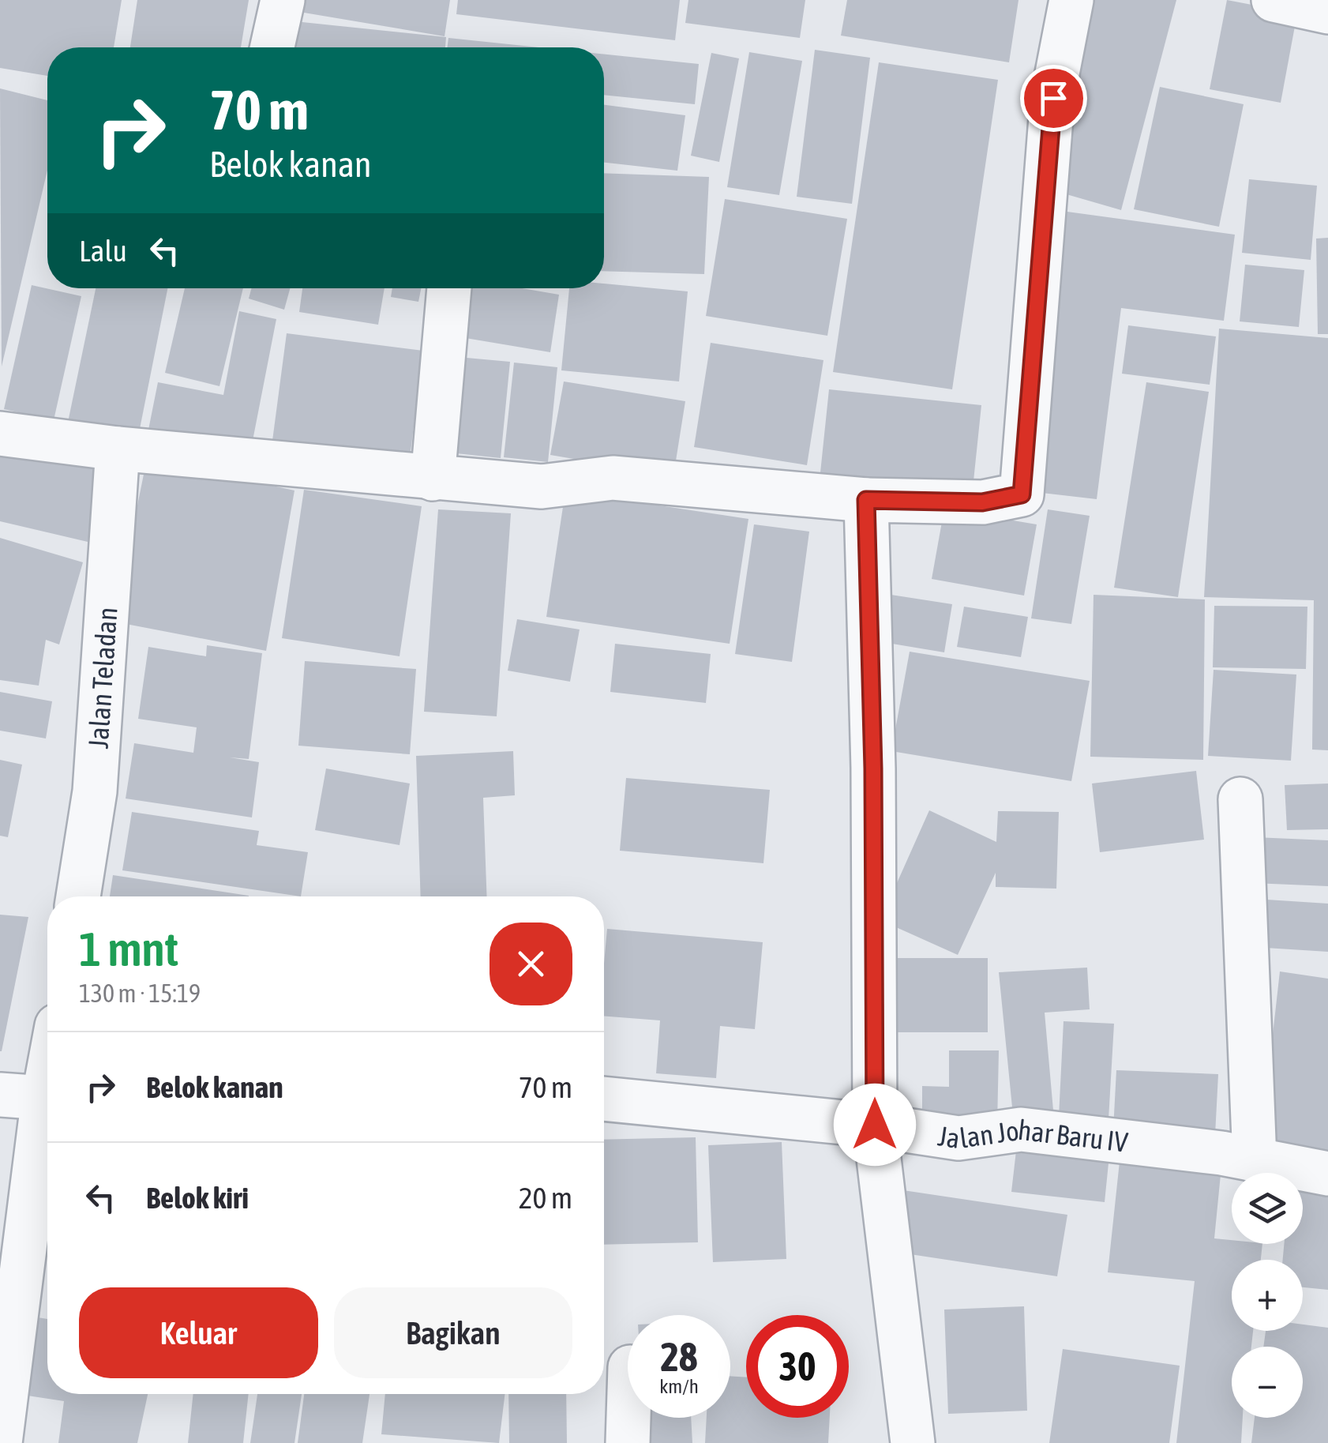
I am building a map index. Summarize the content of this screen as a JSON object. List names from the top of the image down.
{
  "streets": {
    "street": ["Jalan Teladan", "Jalan Johar Baru IV"]
  },
  "page": {
    "turn": ["70 m", "Belok kanan"],
    "then": "Lalu",
    "heading": ["1 mnt", "130 m · 15:19"],
    "list": [
      {
        "name": "Belok kanan",
        "value": "70 m"
      },
      {
        "name": "Belok kiri",
        "value": "20 m"
      }
    ],
    "map_buttons": ["+", "−"],
    "buttons": ["Keluar", "Bagikan"],
    "speed": "28 km/h",
    "limit": "30"
  }
}
